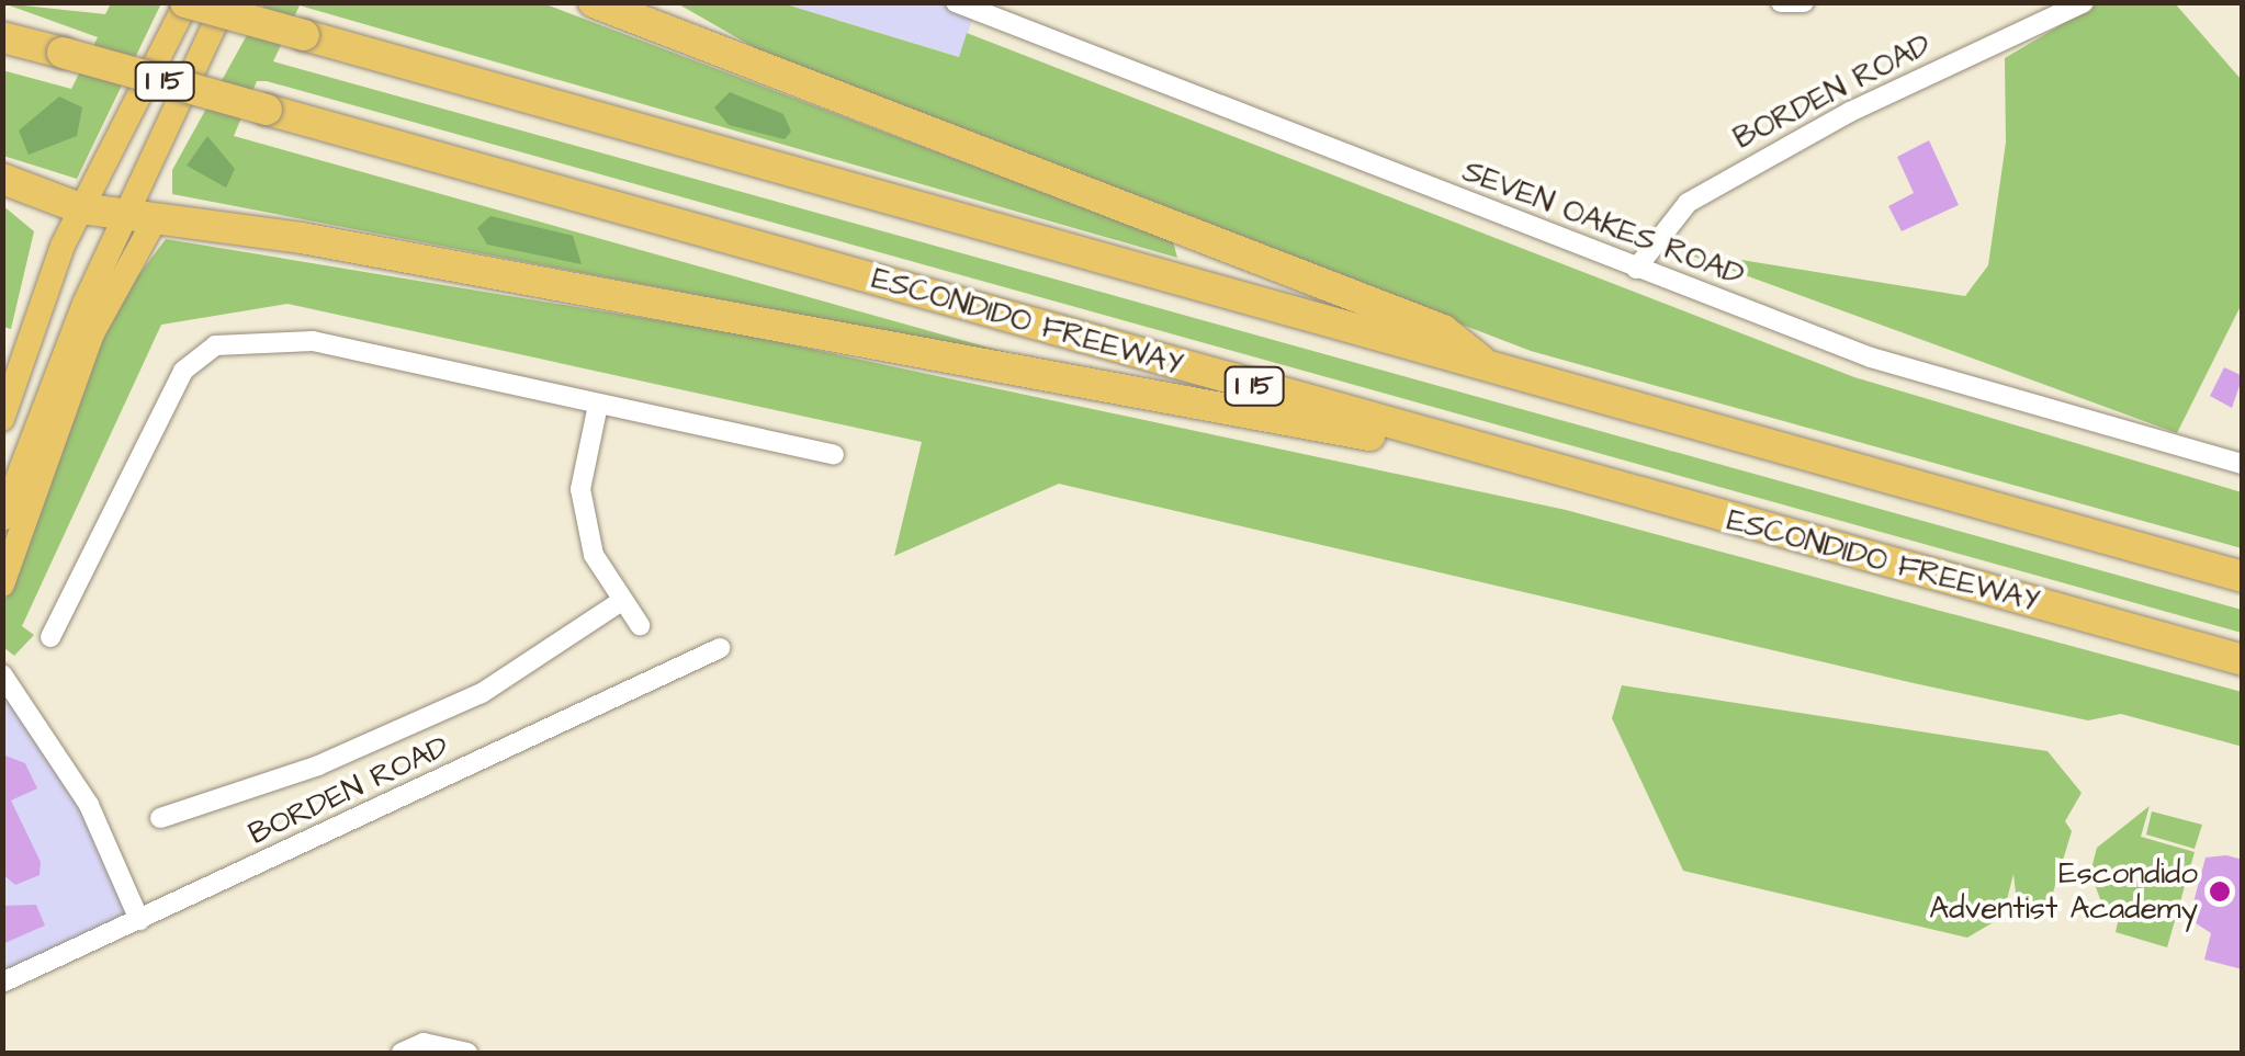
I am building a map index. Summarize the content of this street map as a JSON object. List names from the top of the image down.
{
  "streets": {
    "highway": ["I 15", "ESCONDIDO FREEWAY"],
    "street": ["BORDEN ROAD", "SEVEN OAKES ROAD"]
  },
  "crossings": [
    ["BORDEN ROAD", "SEVEN OAKES ROAD"]
  ],
  "places": ["Escondido Adventist Academy"]
}
